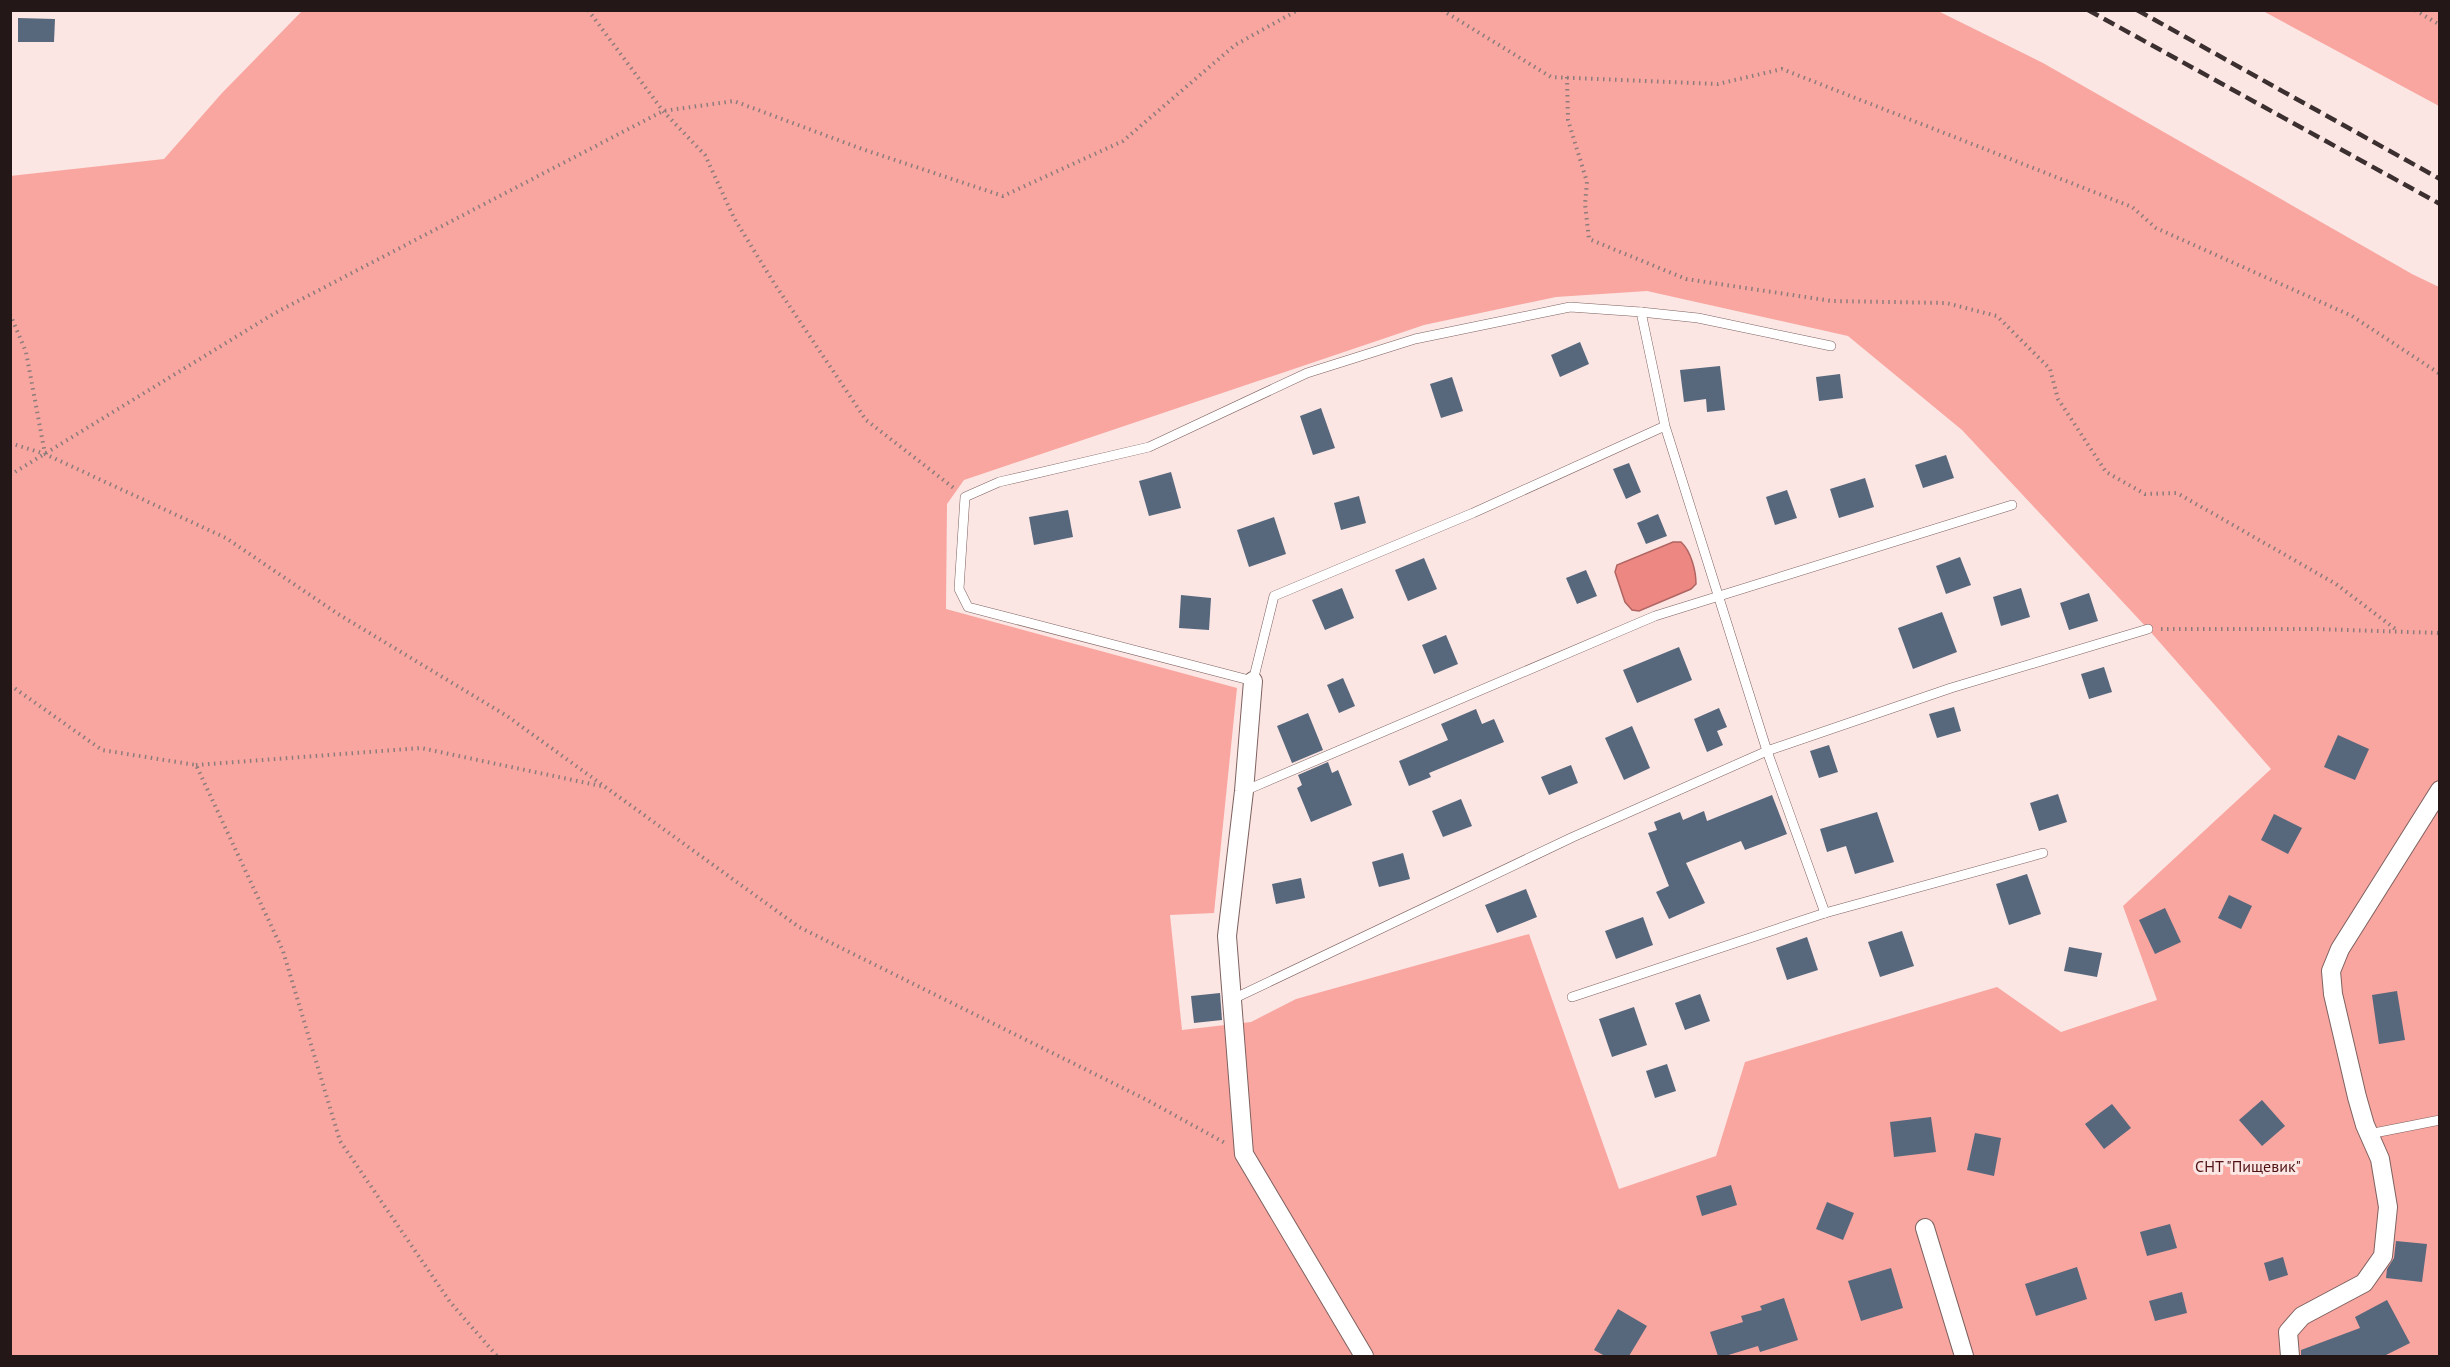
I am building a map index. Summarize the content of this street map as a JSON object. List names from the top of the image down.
{
  "parks": ["СНТ \"Пищевик\""]
}
